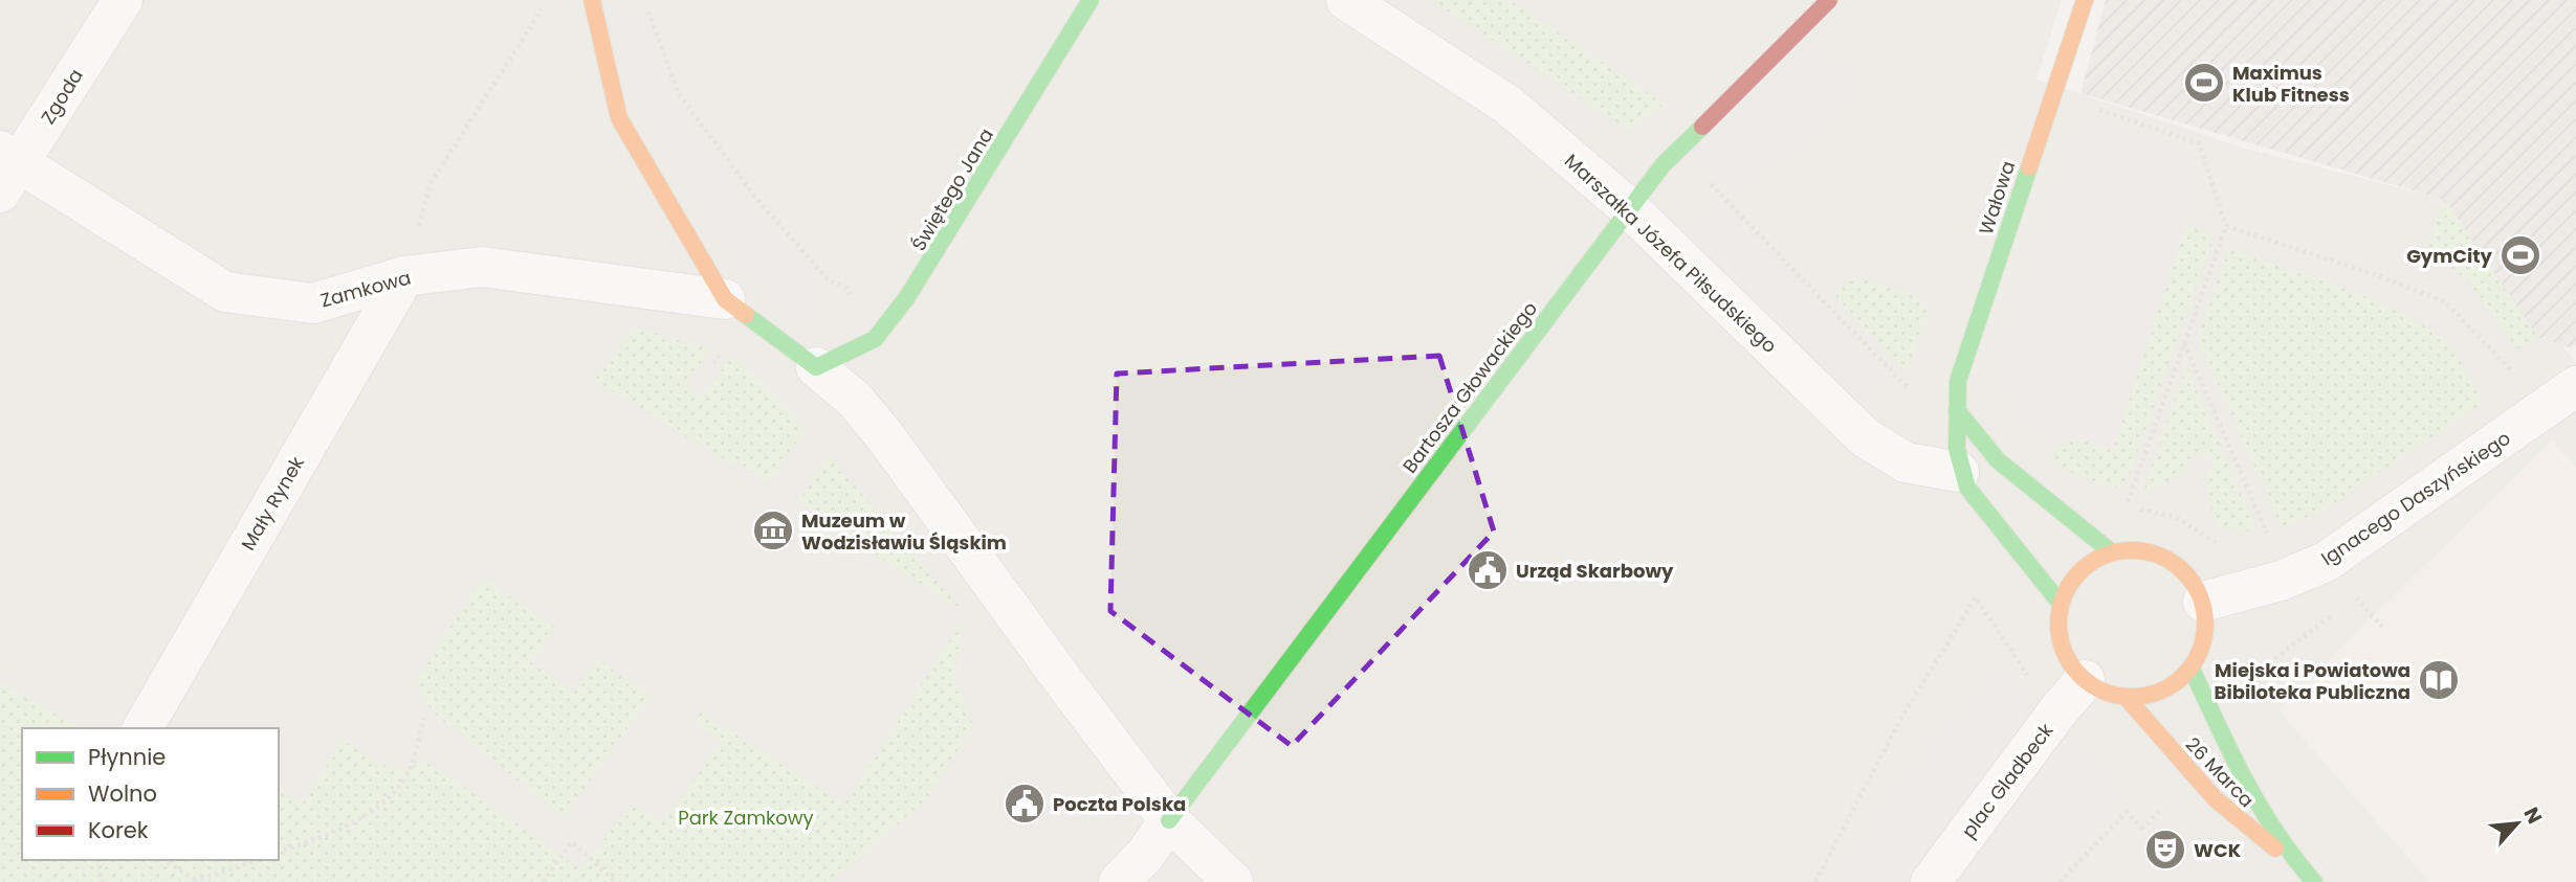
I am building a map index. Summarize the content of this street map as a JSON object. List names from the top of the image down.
{
  "streets": {
    "street": [
      "Zgoda",
      "Świętego Jana",
      "Wałowa",
      "Marszałka Józefa Piłsudskiego",
      "Zamkowa",
      "Bartosza Głowackiego",
      "Ignacego Daszyńskiego",
      "Mały Rynek",
      "26 Marca",
      "plac Gladbeck"
    ]
  },
  "crossings": [
    ["Zgoda", "Zamkowa"],
    ["Wałowa", "Marszałka Józefa Piłsudskiego"],
    ["Wałowa", "Ignacego Daszyńskiego"],
    ["Wałowa", "26 Marca"],
    ["Wałowa", "plac Gladbeck"],
    ["Marszałka Józefa Piłsudskiego", "Bartosza Głowackiego"],
    ["Zamkowa", "Mały Rynek"],
    ["Ignacego Daszyńskiego", "26 Marca"],
    ["Ignacego Daszyńskiego", "plac Gladbeck"],
    ["26 Marca", "plac Gladbeck"]
  ],
  "parks": ["Park Zamkowy"],
  "places": {
    "sports": ["Maximus Klub Fitness", "GymCity"],
    "museum": ["Muzeum w Wodzisławiu Śląskim"],
    "public building": ["Urząd Skarbowy", "Poczta Polska"],
    "library": ["Miejska i Powiatowa Bibiloteka Publiczna"],
    "theatre": ["WCK"]
  },
  "legend": ["Płynnie", "Wolno", "Korek"],
  "north": "top right"
}
